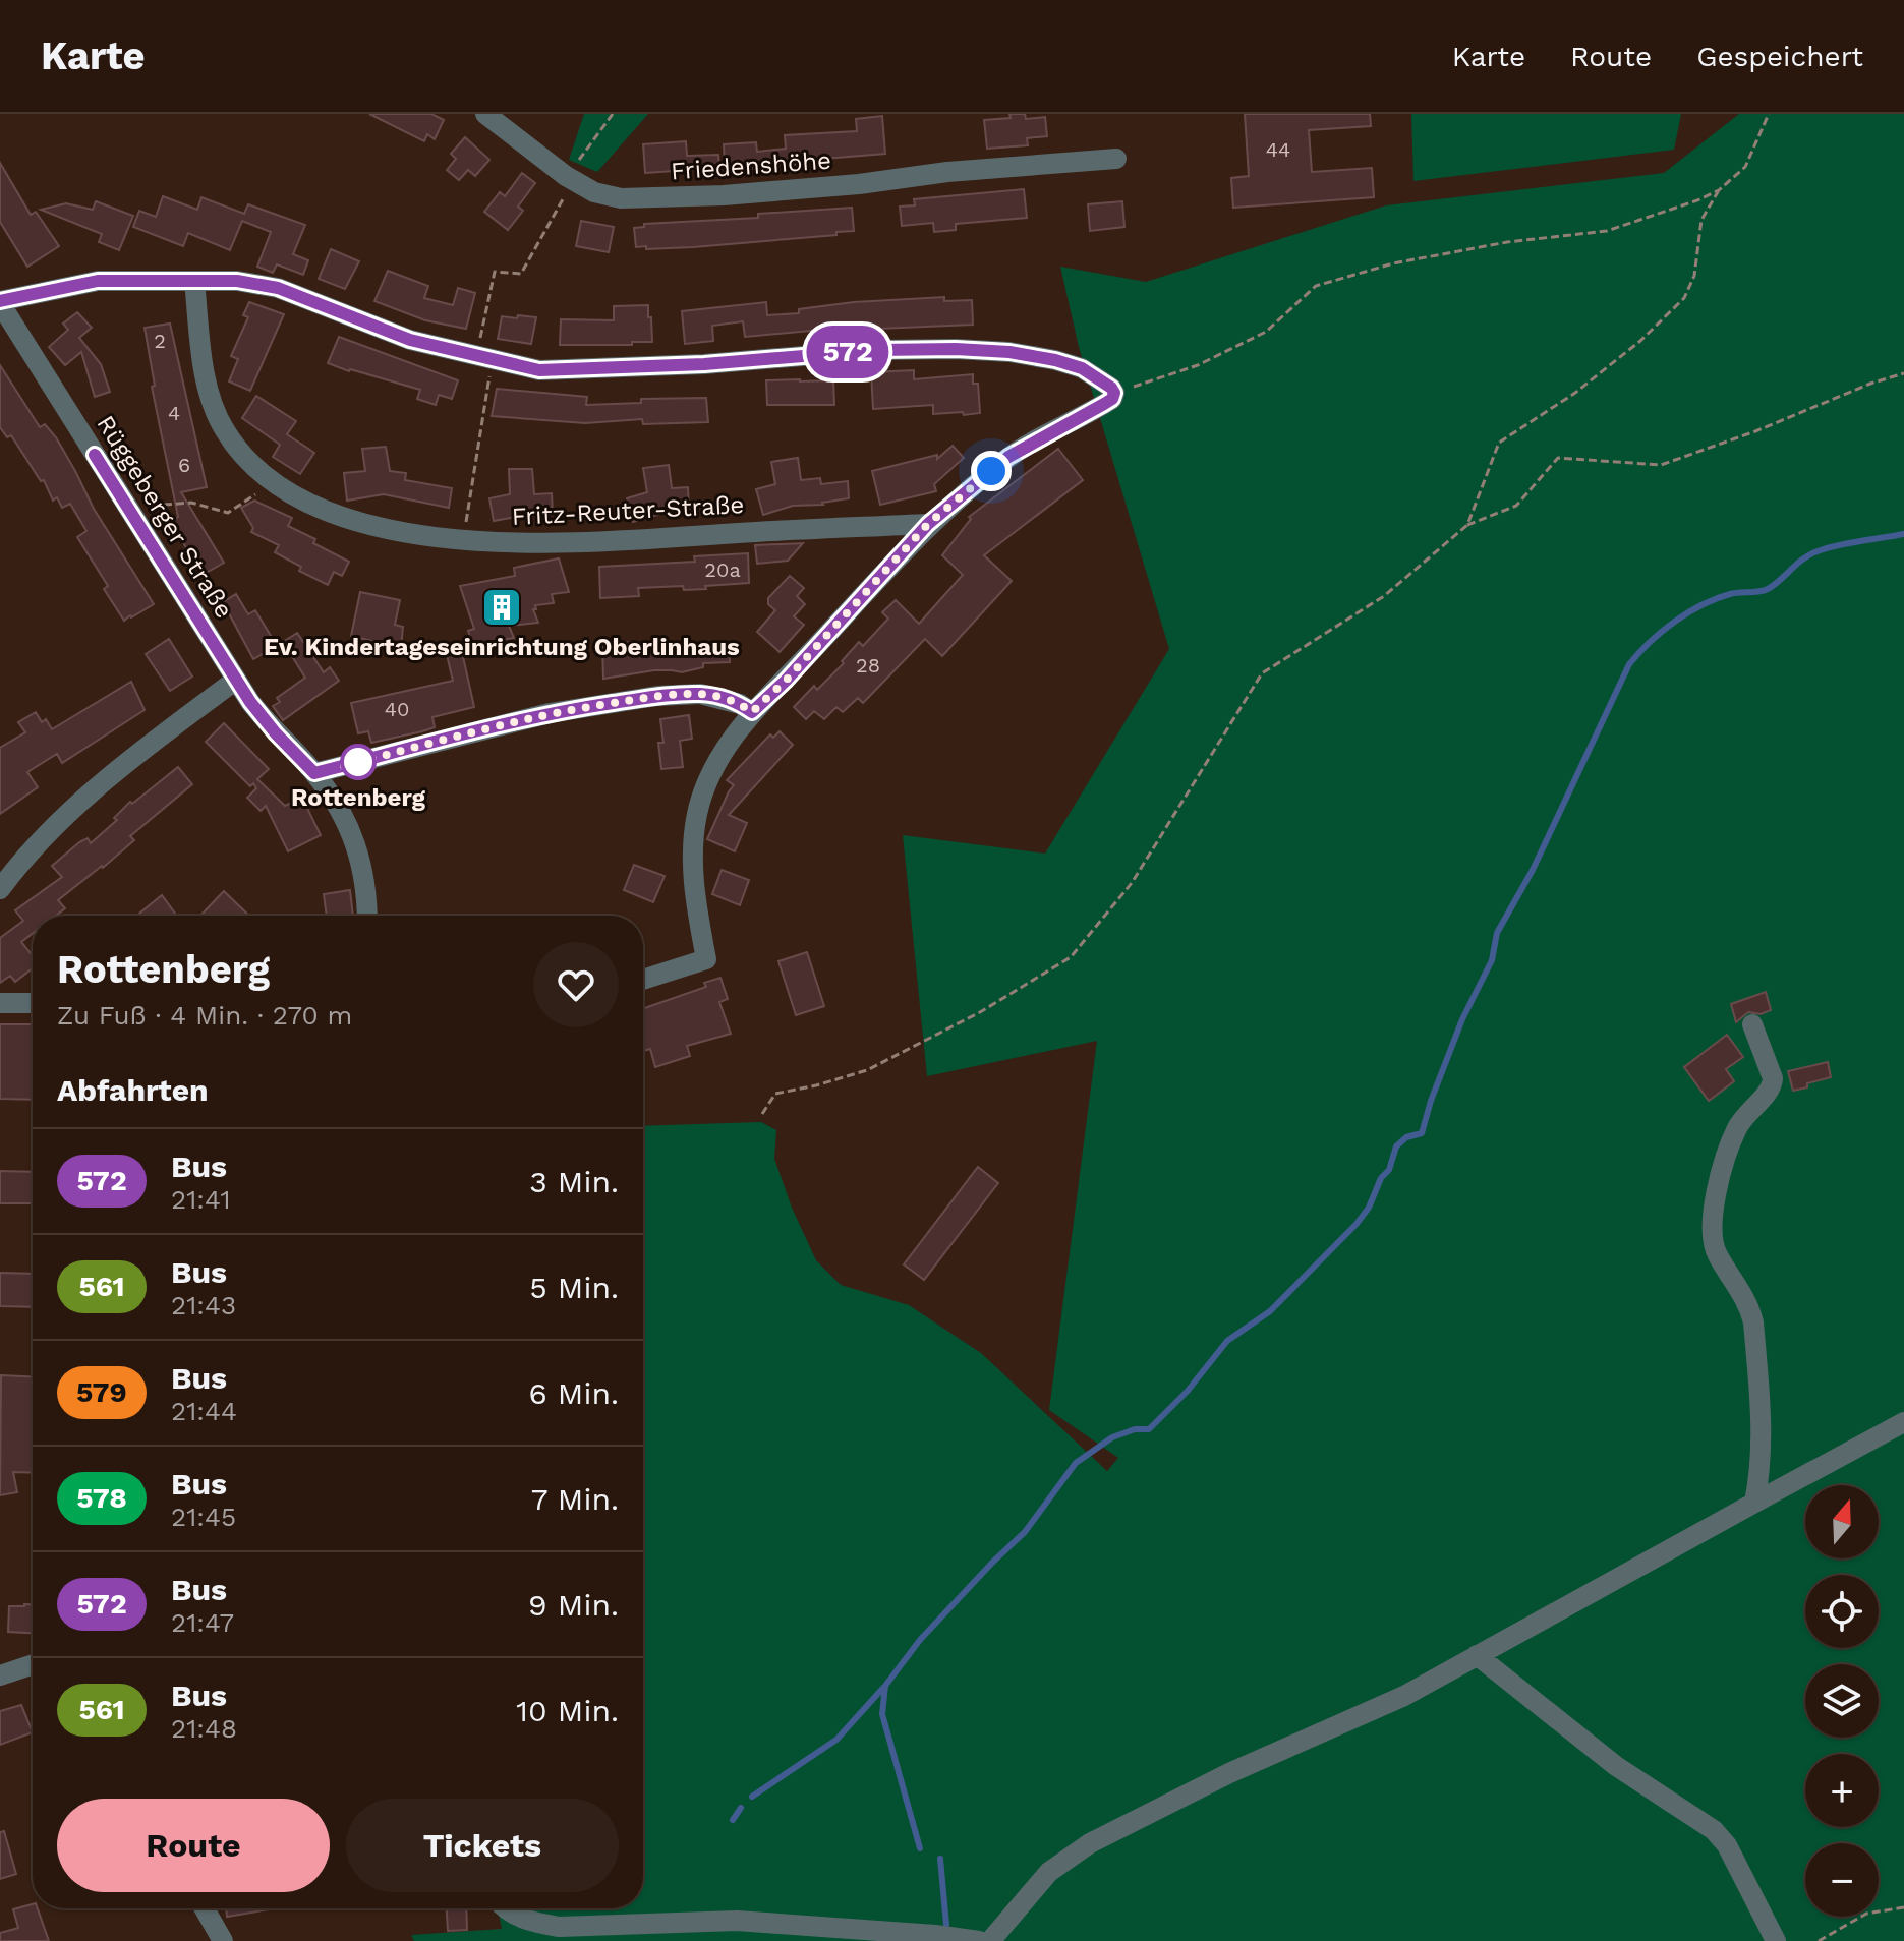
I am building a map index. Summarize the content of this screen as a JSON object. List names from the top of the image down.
{
  "streets": {
    "street": ["Friedenshöhe", "Fritz-Reuter-Straße", "Rüggeberger Straße"]
  },
  "places": {
    "building": ["Ev. Kindertageseinrichtung Oberlinhaus"],
    "other": ["Rottenberg"]
  },
  "lines": ["bus line 572"],
  "house_numbers": [
    "44",
    "2",
    "4",
    "6",
    "20a",
    "28",
    "40"
  ],
  "north": "top",
  "page": {
    "header": "Karte",
    "nav": ["Karte", "Route", "Gespeichert"],
    "on_map": "572",
    "heading": [
      ["Rottenberg", "Zu Fuß · 4 Min. · 270 m"],
      "Abfahrten"
    ],
    "list": [
      {
        "mark": "572",
        "name": "Bus",
        "note": "21:41",
        "value": "3 Min."
      },
      {
        "mark": "561",
        "name": "Bus",
        "note": "21:43",
        "value": "5 Min."
      },
      {
        "mark": "579",
        "name": "Bus",
        "note": "21:44",
        "value": "6 Min."
      },
      {
        "mark": "578",
        "name": "Bus",
        "note": "21:45",
        "value": "7 Min."
      },
      {
        "mark": "572",
        "name": "Bus",
        "note": "21:47",
        "value": "9 Min."
      },
      {
        "mark": "561",
        "name": "Bus",
        "note": "21:48",
        "value": "10 Min."
      }
    ],
    "map_buttons": ["+", "−"],
    "buttons": ["Route", "Tickets"]
  }
}
